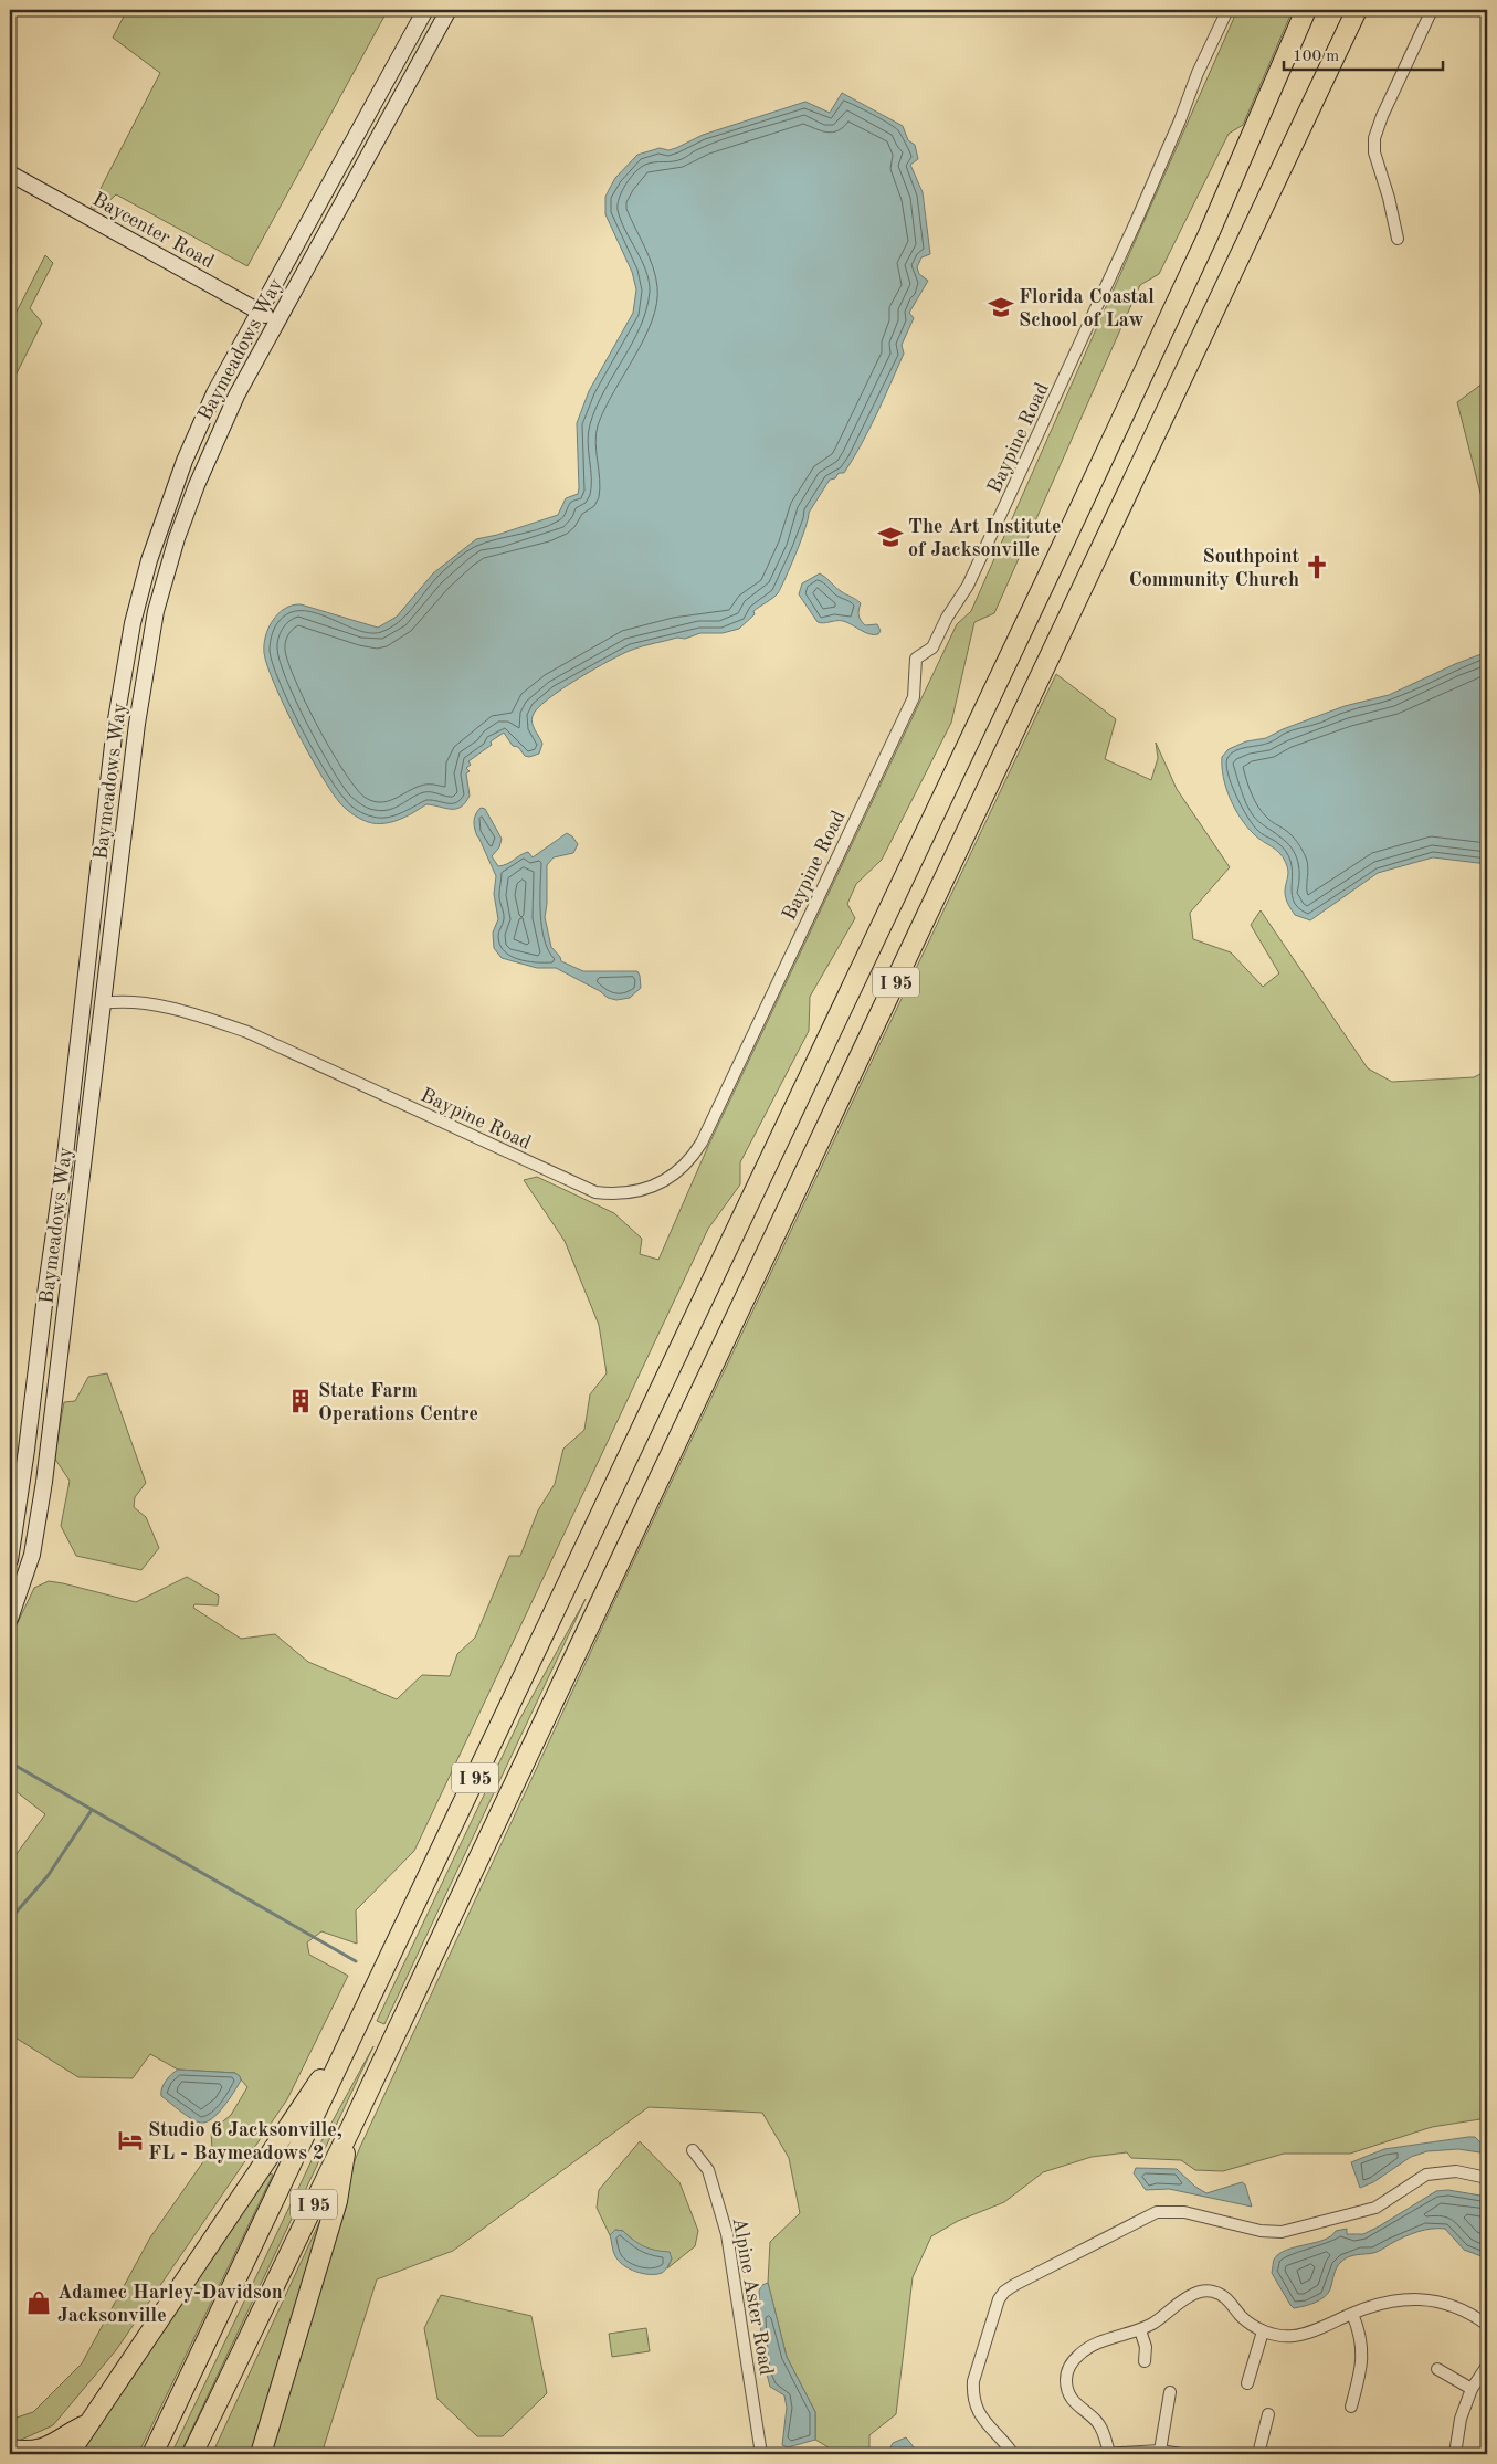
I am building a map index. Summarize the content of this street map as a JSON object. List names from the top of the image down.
{
  "streets": {
    "highway": ["I 95"],
    "street": [
      "Baycenter Road",
      "Baymeadows Way",
      "Baypine Road",
      "Alpine Aster Road"
    ]
  },
  "crossings": [
    ["Baycenter Road", "Baymeadows Way"],
    ["Baymeadows Way", "Baypine Road"]
  ],
  "places": {
    "school or university": ["Florida Coastal School of Law", "The Art Institute of Jacksonville"],
    "church": ["Southpoint Community Church"],
    "building": ["State Farm Operations Centre"],
    "hotel": ["Studio 6 Jacksonville, FL - Baymeadows 2"],
    "shop": ["Adamec Harley-Davidson Jacksonville"]
  },
  "scale_bar": "100 m"
}
